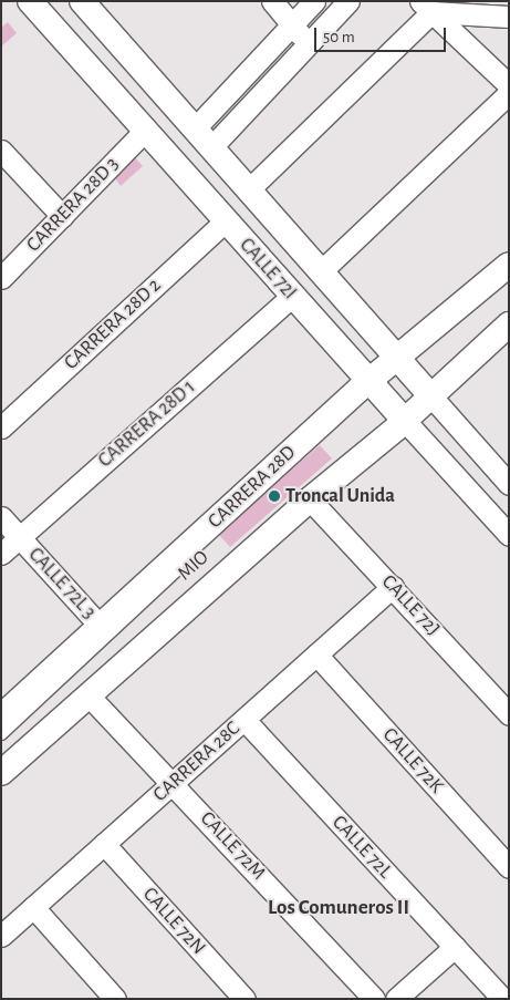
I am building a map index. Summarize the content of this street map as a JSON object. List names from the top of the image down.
{
  "streets": {
    "street": [
      "CARRERA 28D 3",
      "CALLE 72I",
      "CARRERA 28D 2",
      "CARRERA 28D 1",
      "CARRERA 28D",
      "CALLE 72L 3",
      "CALLE 72J",
      "CALLE 72K",
      "CARRERA 28C",
      "CALLE 72M",
      "CALLE 72L",
      "CALLE 72N"
    ],
    "lane": ["MIO"]
  },
  "crossings": [
    ["CARRERA 28D 3", "CALLE 72I"],
    ["CALLE 72I", "CARRERA 28D 2"],
    ["CALLE 72I", "CARRERA 28D 1"],
    ["CALLE 72I", "CARRERA 28D"],
    ["CALLE 72I", "MIO"],
    ["CARRERA 28D 1", "CALLE 72L 3"],
    ["CARRERA 28D", "MIO"],
    ["CARRERA 28D", "CALLE 72L 3"],
    ["CALLE 72J", "CARRERA 28C"],
    ["CALLE 72K", "CARRERA 28C"],
    ["CARRERA 28C", "CALLE 72M"],
    ["CARRERA 28C", "CALLE 72L"],
    ["CARRERA 28C", "CALLE 72N"]
  ],
  "districts": ["Los Comuneros II"],
  "places": ["Troncal Unida"],
  "scale_bar": "50 m"
}
